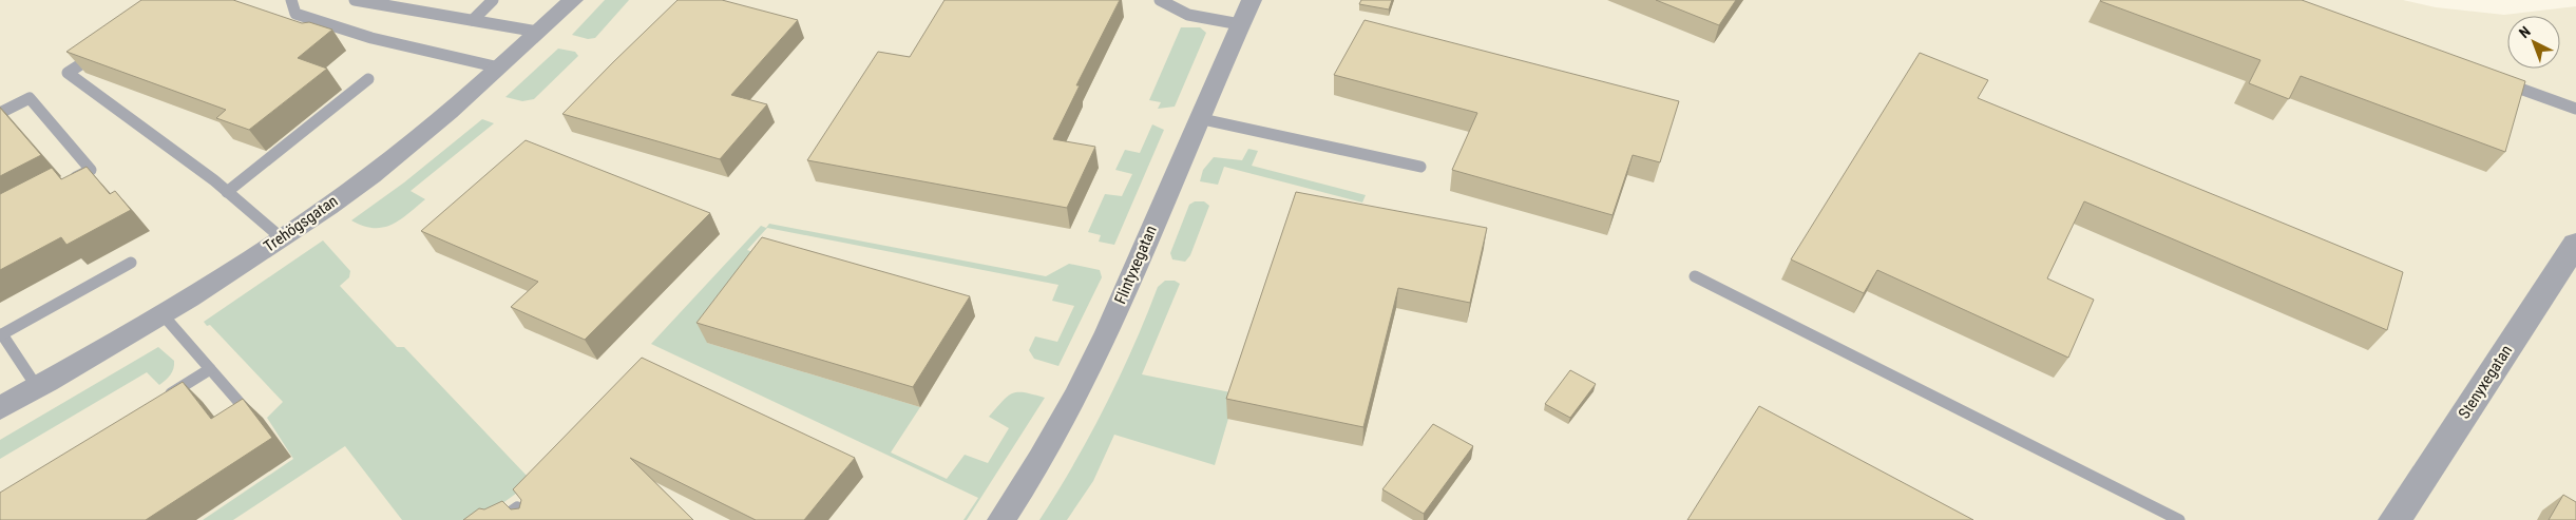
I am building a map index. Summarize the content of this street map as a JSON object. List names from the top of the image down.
{
  "streets": {
    "street": ["Trehögsgatan", "Flintyxegatan", "Stenyxegatan"]
  },
  "north": "top left"
}
